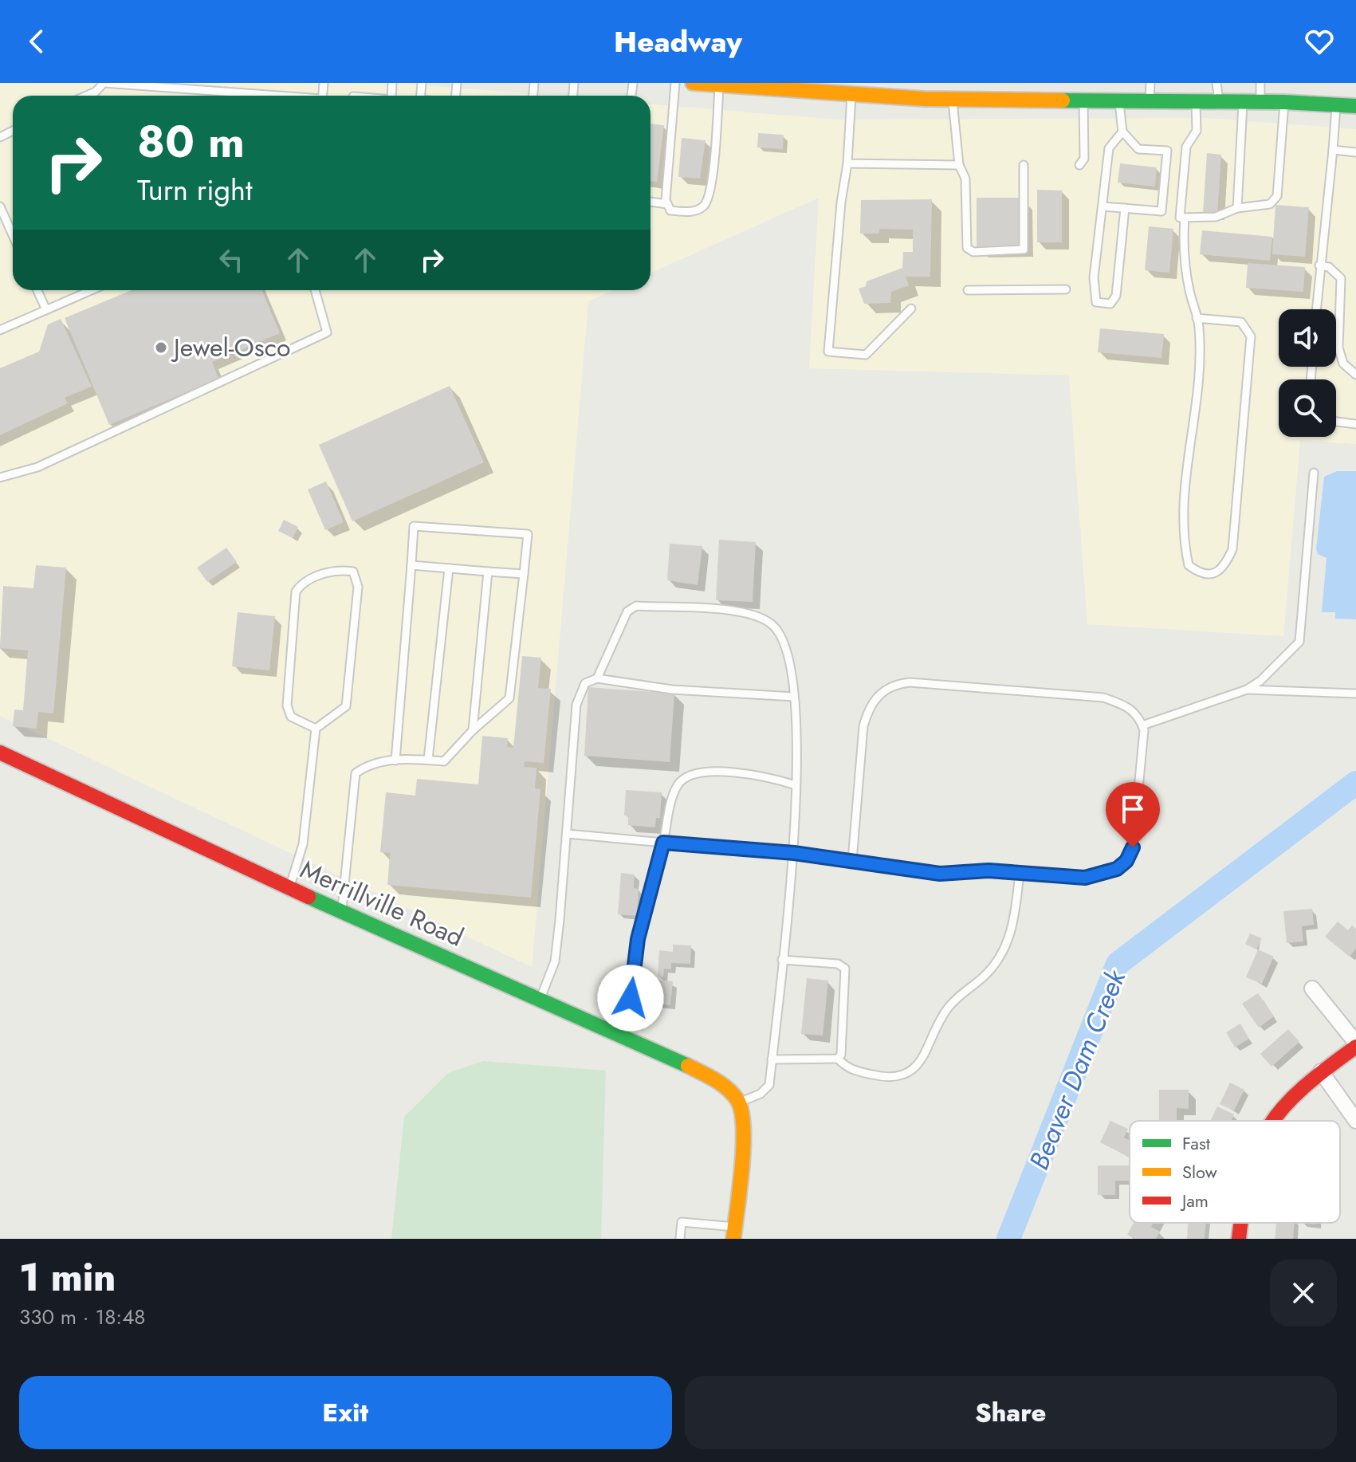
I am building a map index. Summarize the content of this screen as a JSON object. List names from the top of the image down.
{
  "streets": {
    "street": ["Merrillville Road"]
  },
  "water": ["Beaver Dam Creek"],
  "places": ["Jewel-Osco"],
  "legend": ["Fast", "Slow", "Jam"],
  "page": {
    "header": "Headway",
    "turn": ["80 m", "Turn right"],
    "heading": ["1 min", "330 m · 18:48"],
    "buttons": ["Exit", "Share"]
  }
}
